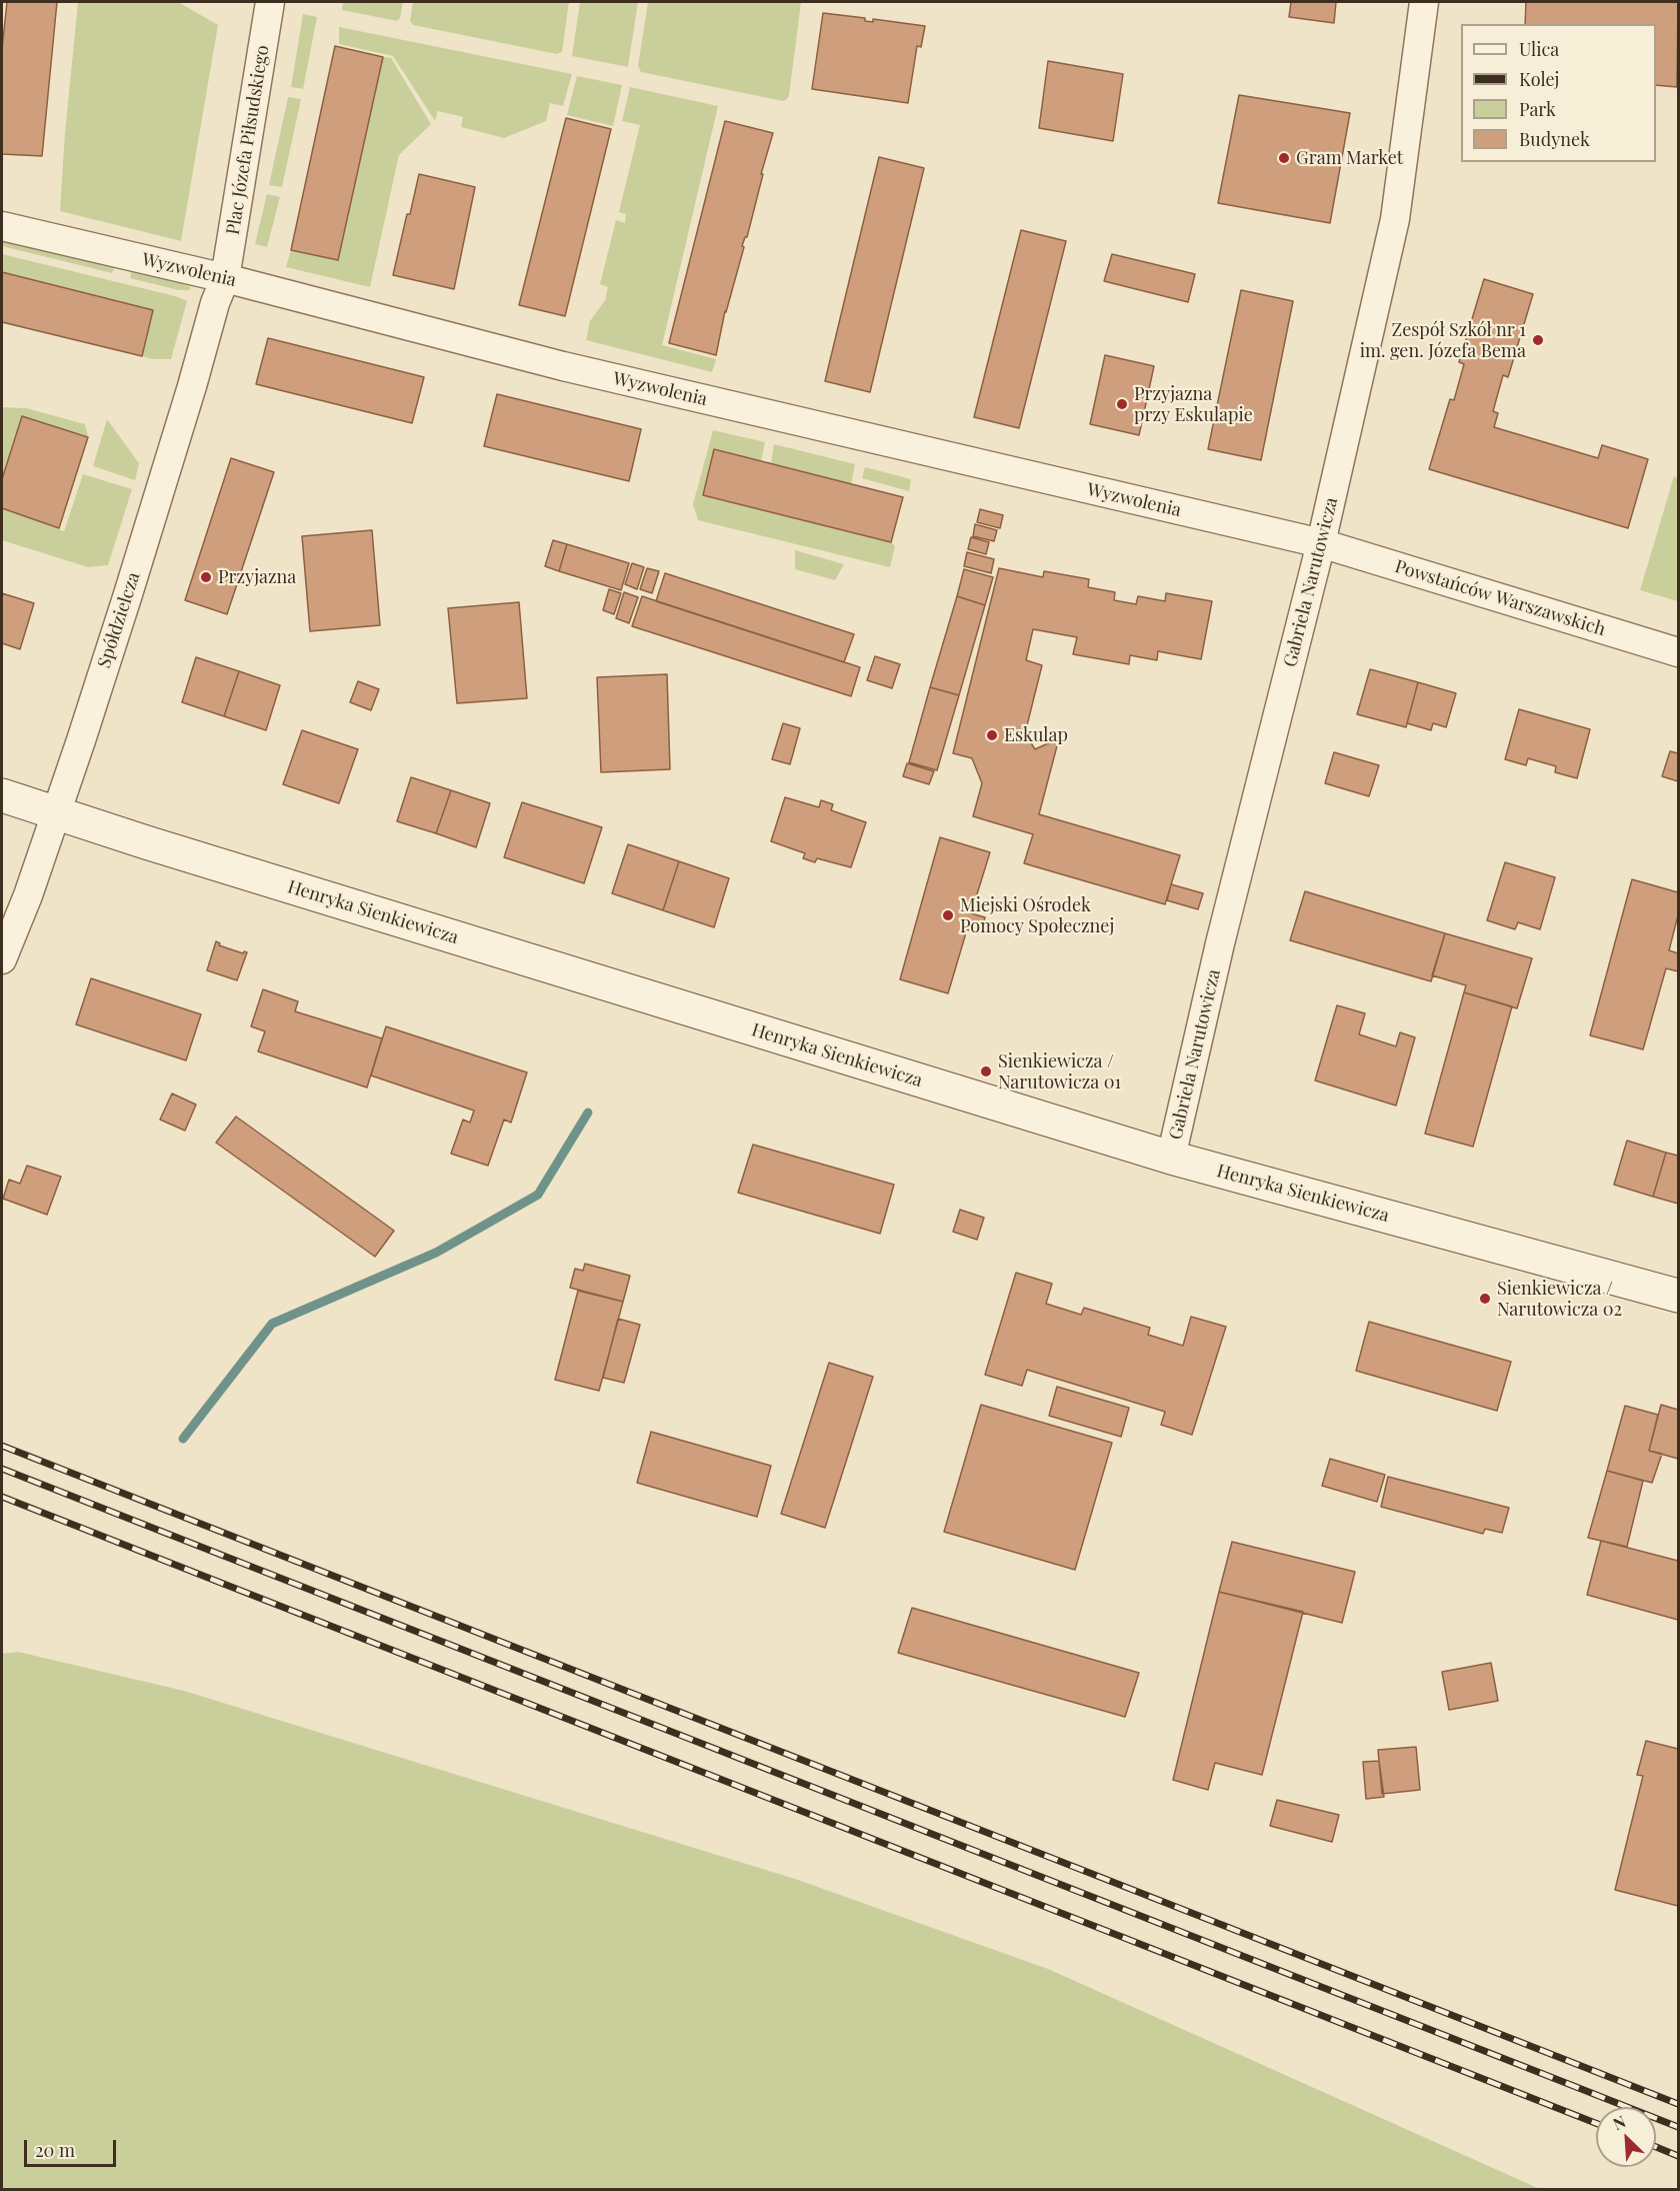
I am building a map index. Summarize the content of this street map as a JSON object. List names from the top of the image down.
{
  "streets": {
    "street": [
      "Plac Józefa Piłsudskiego",
      "Wyzwolenia",
      "Gabriela Narutowicza",
      "Powstańców Warszawskich",
      "Spółdzielcza",
      "Henryka Sienkiewicza"
    ]
  },
  "crossings": [
    ["Plac Józefa Piłsudskiego", "Wyzwolenia"],
    ["Plac Józefa Piłsudskiego", "Spółdzielcza"],
    ["Wyzwolenia", "Gabriela Narutowicza"],
    ["Wyzwolenia", "Powstańców Warszawskich"],
    ["Wyzwolenia", "Spółdzielcza"],
    ["Gabriela Narutowicza", "Powstańców Warszawskich"],
    ["Gabriela Narutowicza", "Henryka Sienkiewicza"],
    ["Spółdzielcza", "Henryka Sienkiewicza"]
  ],
  "places": [
    "Gram Market",
    "Zespół Szkół nr 1 im. gen. Józefa Bema",
    "Przyjazna przy Eskulapie",
    "Przyjazna",
    "Eskulap",
    "Miejski Ośrodek Pomocy Społecznej",
    "Sienkiewicza / Narutowicza 01",
    "Sienkiewicza / Narutowicza 02"
  ],
  "legend": [
    "Ulica",
    "Kolej",
    "Park",
    "Budynek"
  ],
  "scale_bar": "20 m",
  "north": "top left"
}
